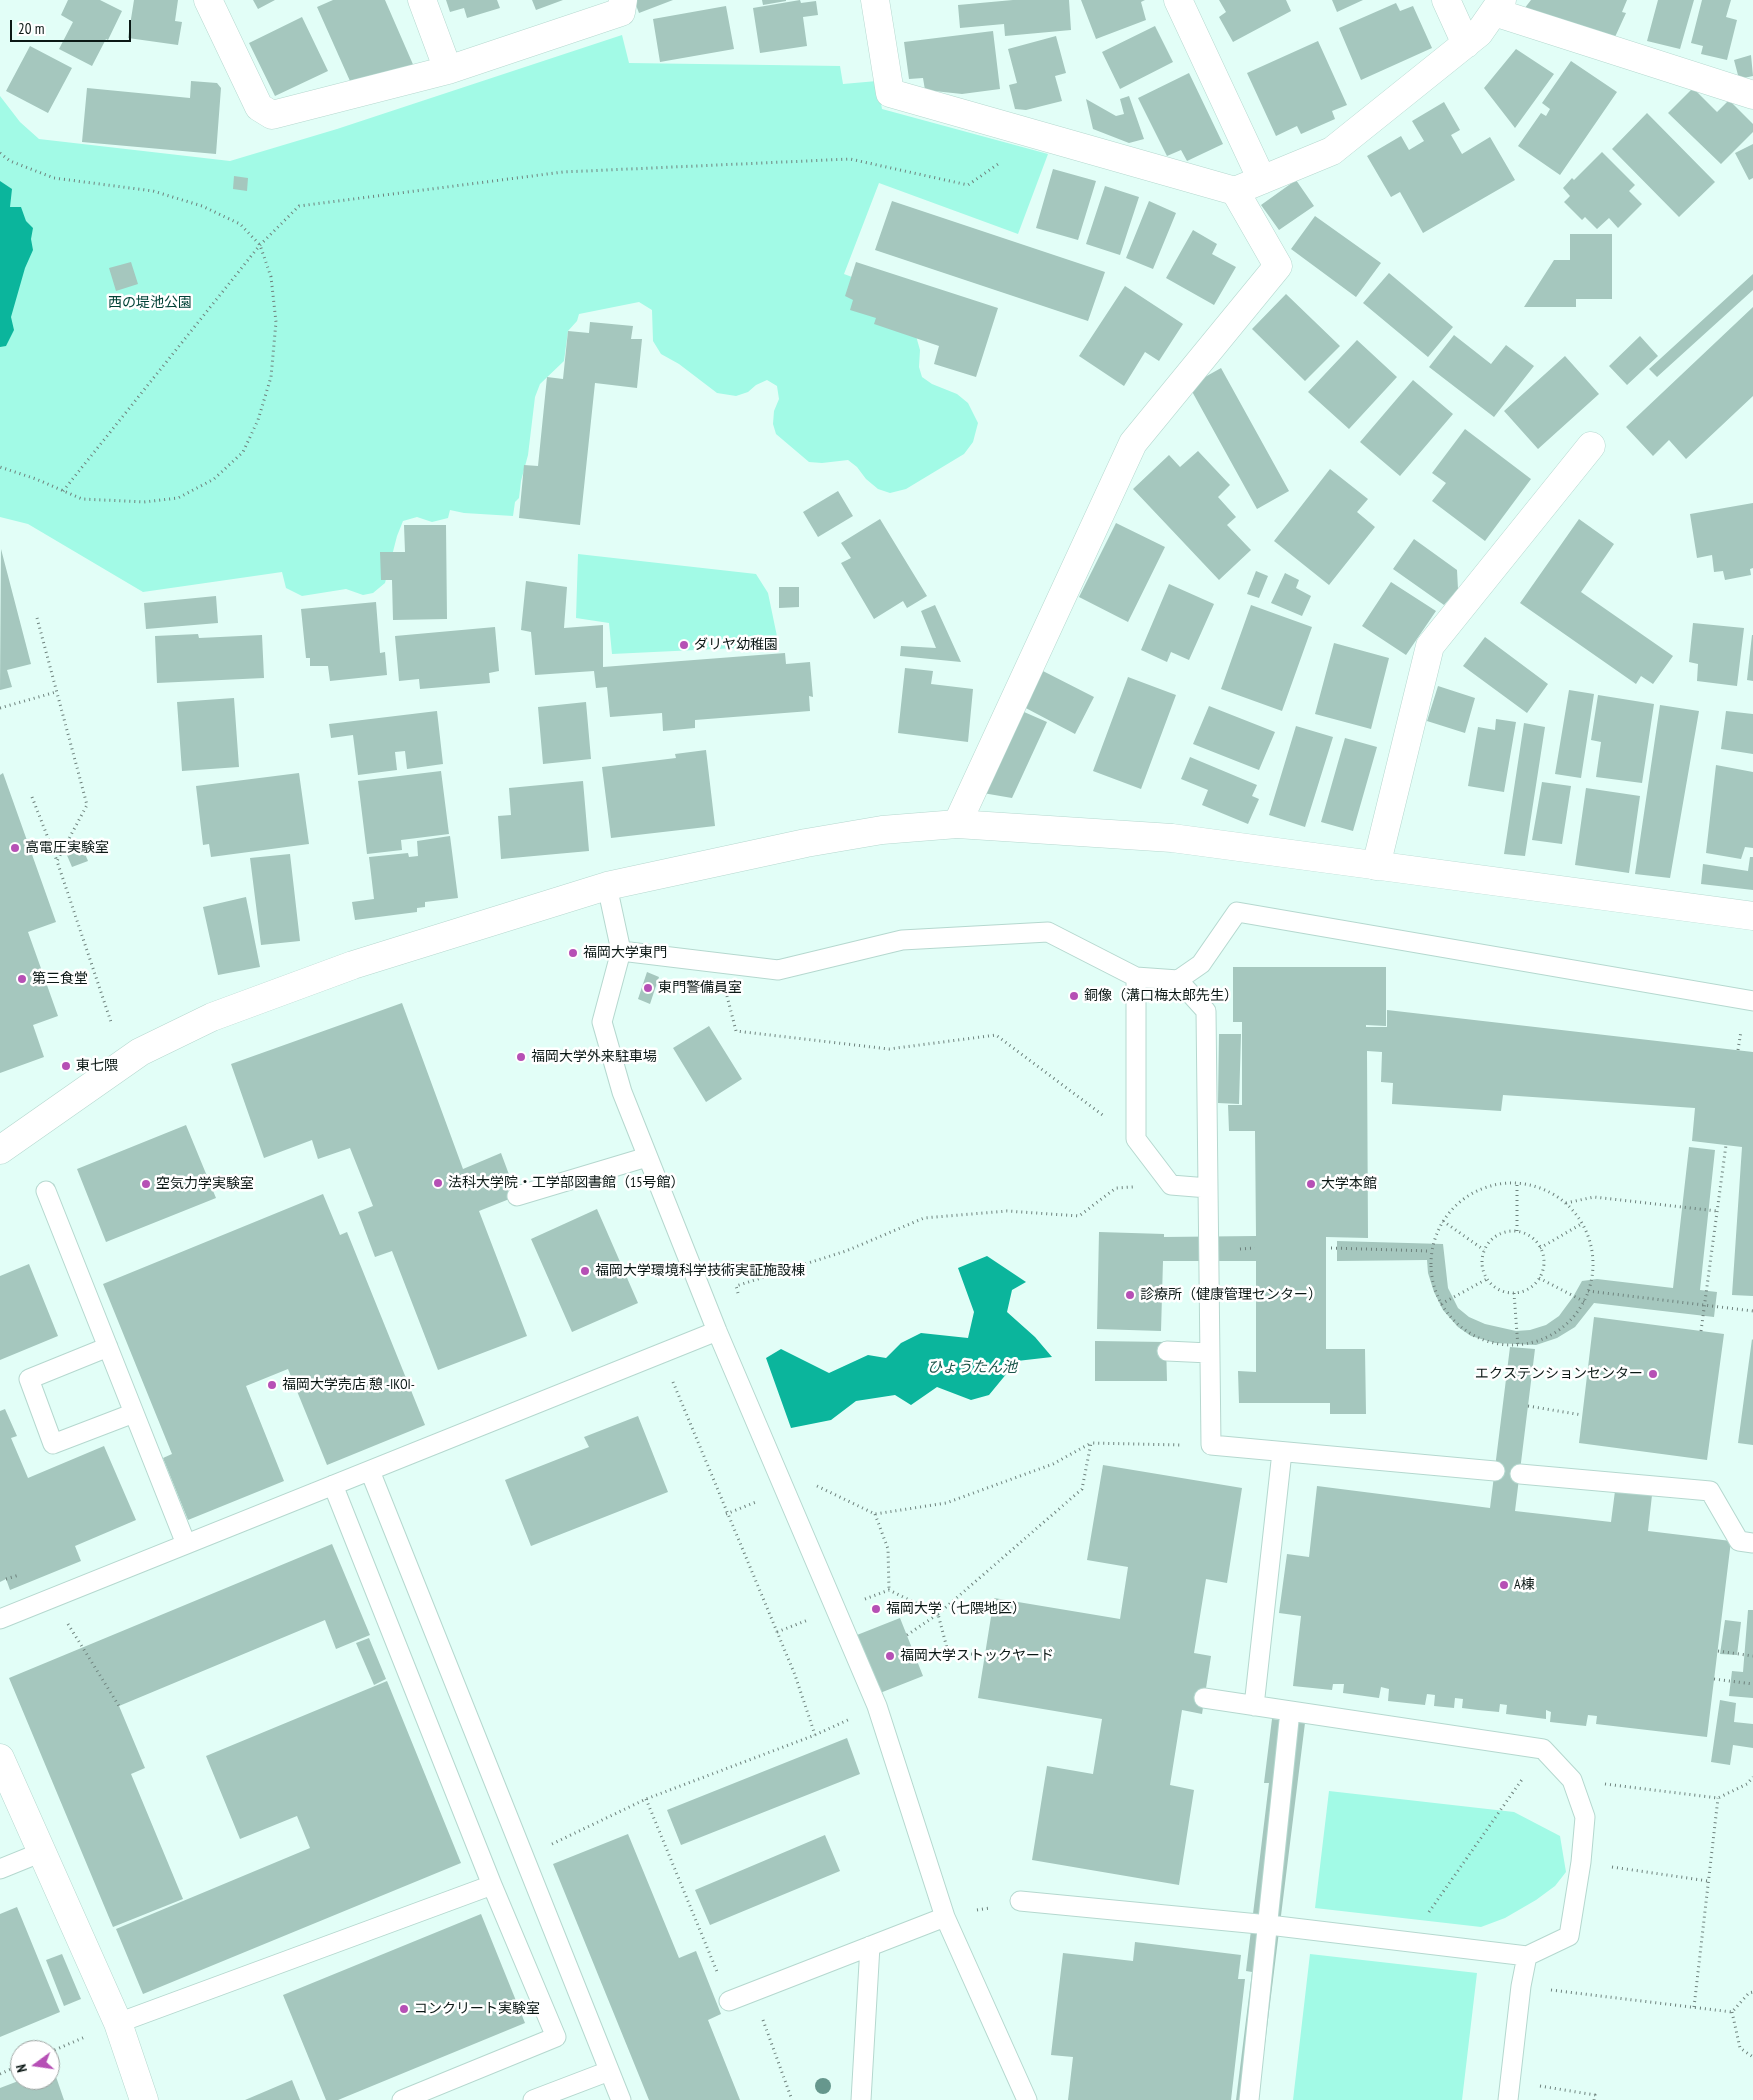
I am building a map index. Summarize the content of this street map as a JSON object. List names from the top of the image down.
{
  "water": ["ひょうたん池"],
  "parks": ["西の堤池公園"],
  "places": [
    "ダリヤ幼稚園",
    "高電圧実験室",
    "福岡大学東門",
    "第三食堂",
    "東門警備員室",
    "銅像（溝口梅太郎先生）",
    "福岡大学外来駐車場",
    "東七隈",
    "法科大学院・工学部図書館（15号館）",
    "空気力学実験室",
    "大学本館",
    "福岡大学環境科学技術実証施設棟",
    "診療所（健康管理センター）",
    "エクステンションセンター",
    "福岡大学売店 憩 -IKOI-",
    "A棟",
    "福岡大学（七隈地区）",
    "福岡大学ストックヤード",
    "コンクリート実験室"
  ],
  "scale_bar": "20 m",
  "north": "left"
}
